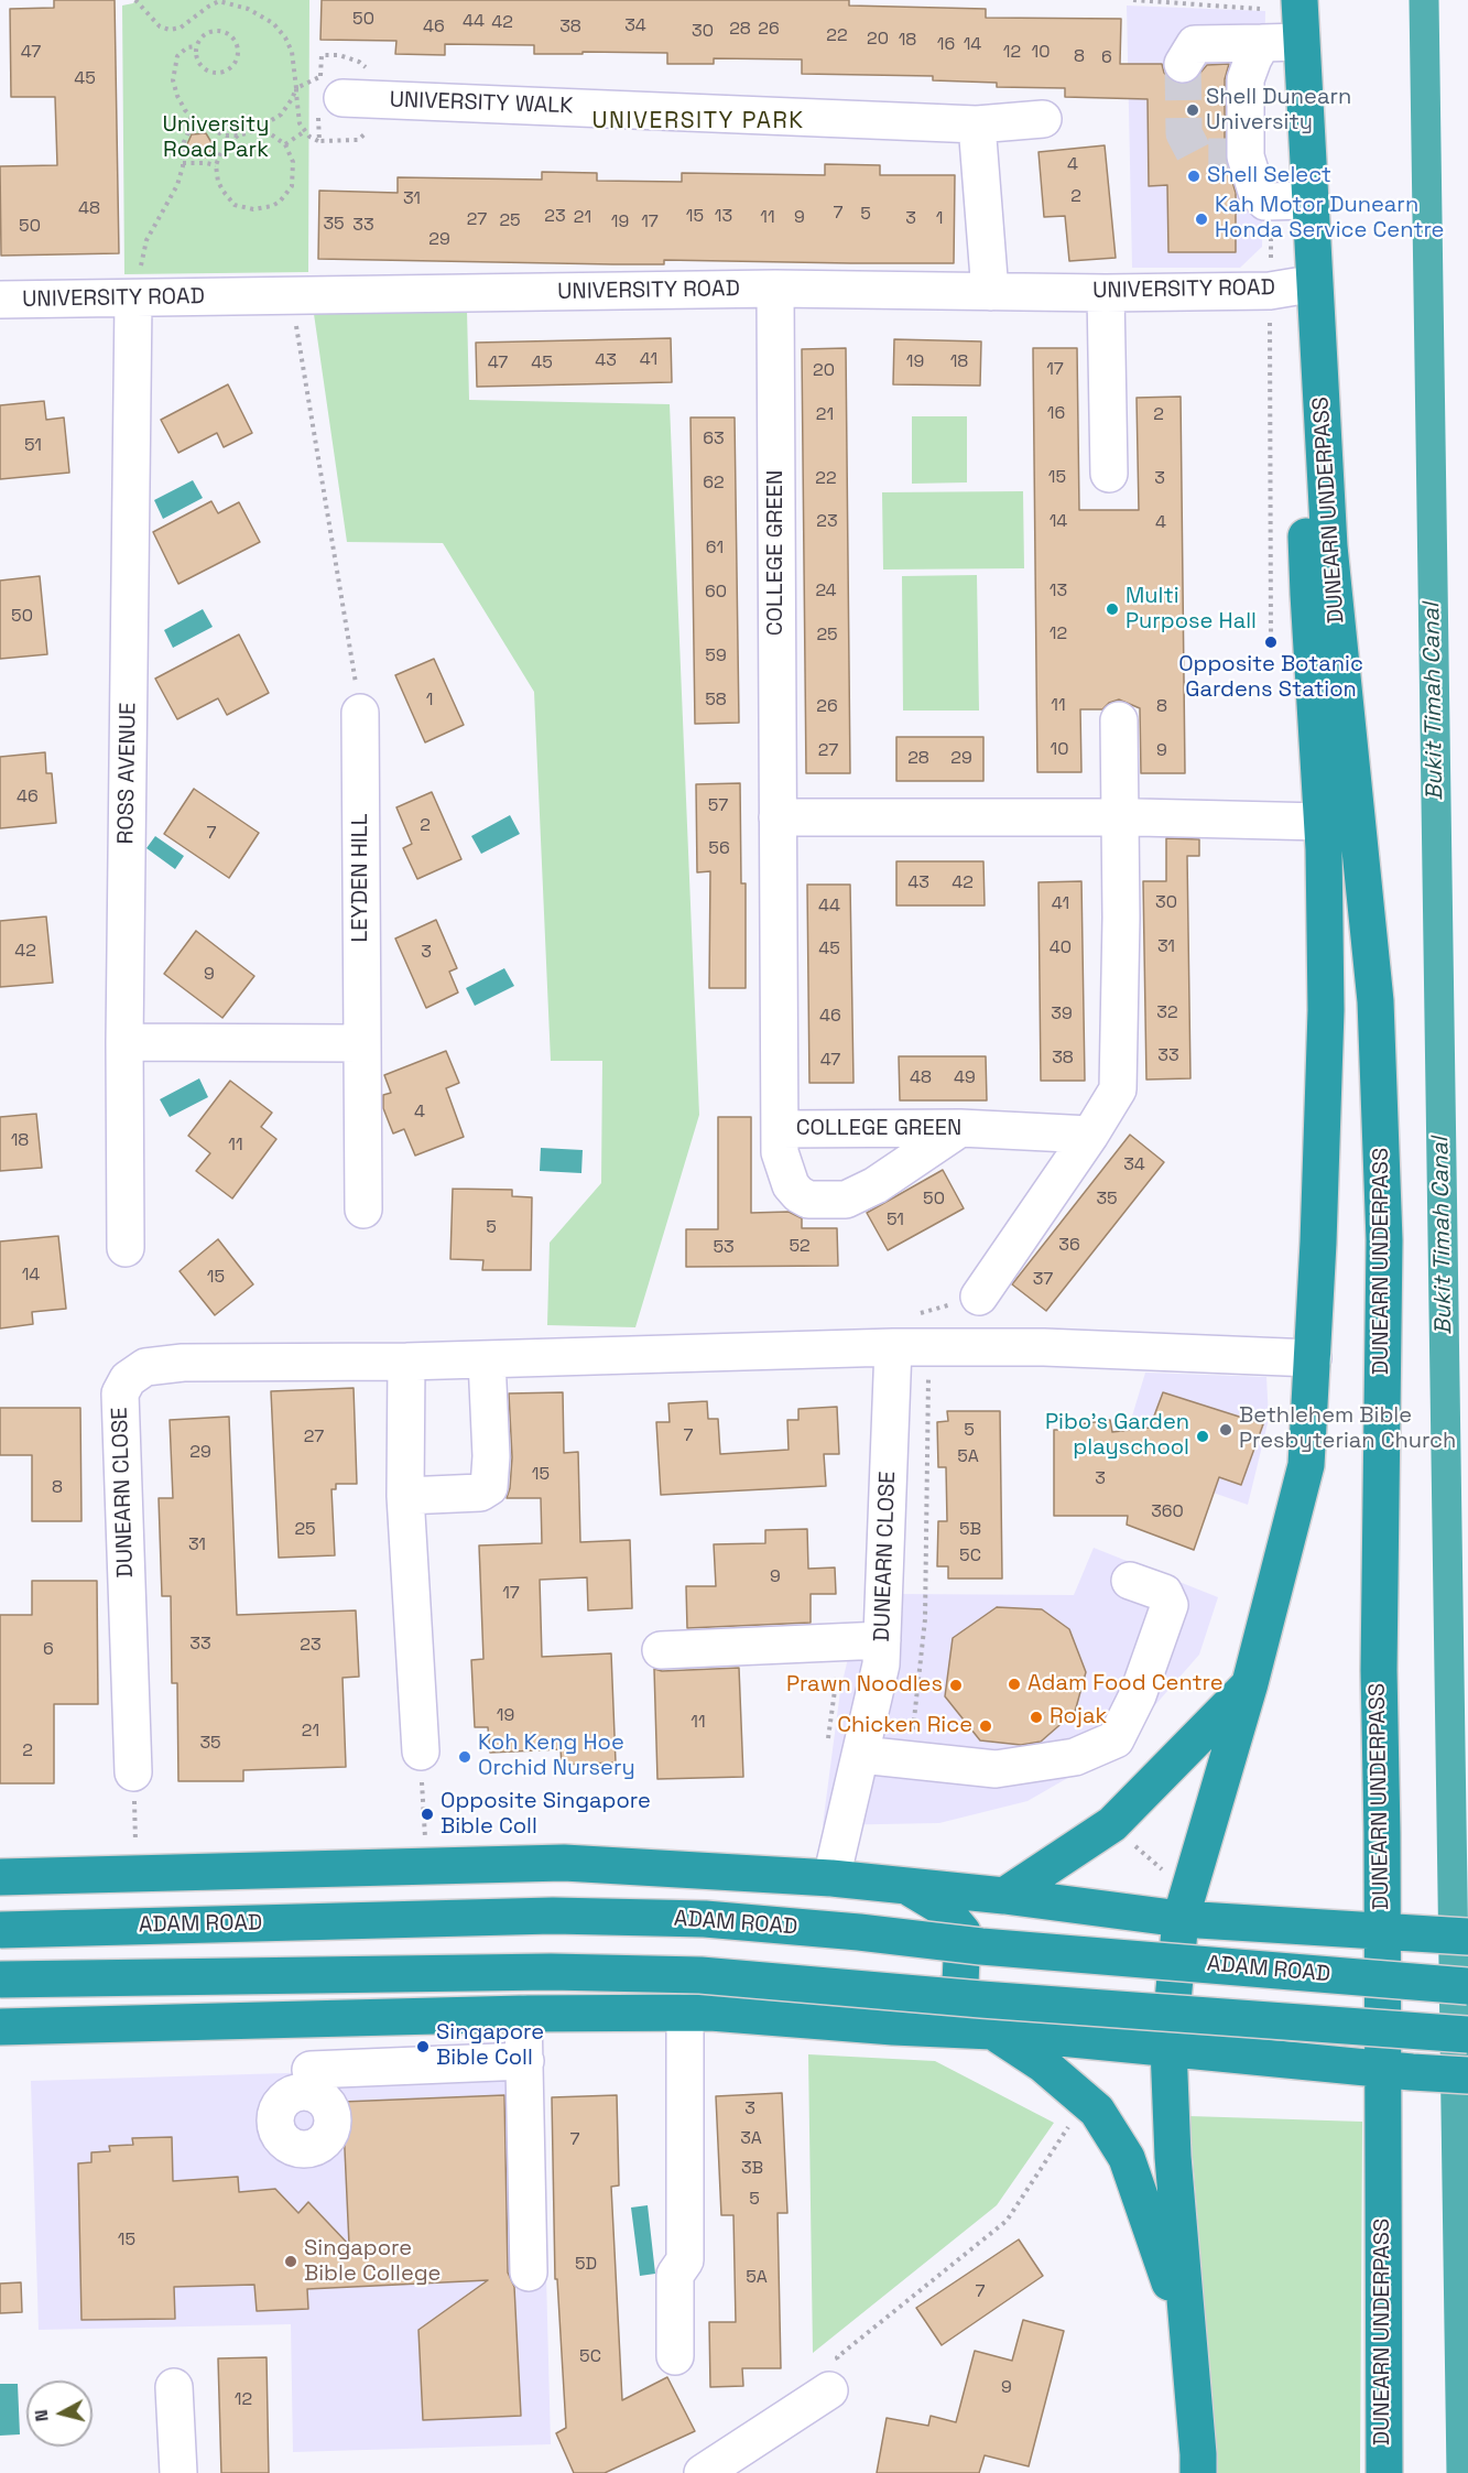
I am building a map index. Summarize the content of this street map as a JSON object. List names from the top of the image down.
{
  "streets": {
    "highway": ["DUNEARN UNDERPASS", "ADAM ROAD"],
    "street": [
      "UNIVERSITY WALK",
      "UNIVERSITY ROAD",
      "COLLEGE GREEN",
      "ROSS AVENUE",
      "LEYDEN HILL",
      "DUNEARN CLOSE"
    ]
  },
  "crossings": [
    ["UNIVERSITY ROAD", "COLLEGE GREEN"],
    ["UNIVERSITY ROAD", "ROSS AVENUE"]
  ],
  "districts": ["UNIVERSITY PARK"],
  "water": ["Bukit Timah Canal"],
  "parks": ["University Road Park"],
  "places": [
    "Shell Dunearn University",
    "Shell Select",
    "Kah Motor Dunearn Honda Service Centre",
    "Multi Purpose Hall",
    "Opposite Botanic Gardens Station",
    "Bethlehem Bible Presbyterian Church",
    "Pibo's Garden playschool",
    "Adam Food Centre",
    "Prawn Noodles",
    "Rojak",
    "Chicken Rice",
    "Koh Keng Hoe Orchid Nursery",
    "Opposite Singapore Bible Coll",
    "Singapore Bible Coll",
    "Singapore Bible College"
  ],
  "house_numbers": [
    "50",
    "44",
    "42",
    "34",
    "46",
    "38",
    "28",
    "26",
    "30",
    "22",
    "20",
    "18",
    "16",
    "14",
    "47",
    "12",
    "10",
    "8",
    "6",
    "45",
    "4",
    "2",
    "31",
    "48",
    "7",
    "5",
    "23",
    "15",
    "13",
    "21",
    "11",
    "9",
    "3",
    "1",
    "27",
    "25",
    "19",
    "17",
    "35",
    "33",
    "50",
    "29",
    "41",
    "43",
    "19",
    "18",
    "47",
    "45",
    "17",
    "20",
    "16",
    "21",
    "2",
    "63",
    "51",
    "15",
    "22",
    "3",
    "62",
    "23",
    "14",
    "4",
    "61",
    "24",
    "13",
    "60",
    "50",
    "12",
    "25",
    "59",
    "1",
    "58",
    "11",
    "26",
    "8",
    "10",
    "27",
    "9",
    "28",
    "29",
    "46",
    "57",
    "2",
    "7",
    "56",
    "43",
    "42",
    "30",
    "41",
    "44",
    "31",
    "40",
    "45",
    "42",
    "3",
    "9",
    "32",
    "39",
    "46",
    "33",
    "38",
    "47",
    "48",
    "49",
    "4",
    "18",
    "11",
    "34",
    "50",
    "35",
    "51",
    "5",
    "36",
    "52",
    "53",
    "14",
    "15",
    "37",
    "5",
    "7",
    "27",
    "29",
    "5A",
    "15",
    "3",
    "8",
    "360",
    "25",
    "5B",
    "31",
    "5C",
    "9",
    "17",
    "33",
    "23",
    "6",
    "19",
    "11",
    "21",
    "35",
    "2",
    "3",
    "3A",
    "7",
    "3B",
    "5",
    "15",
    "5D",
    "5A",
    "7",
    "5C",
    "9",
    "12"
  ],
  "north": "left"
}
